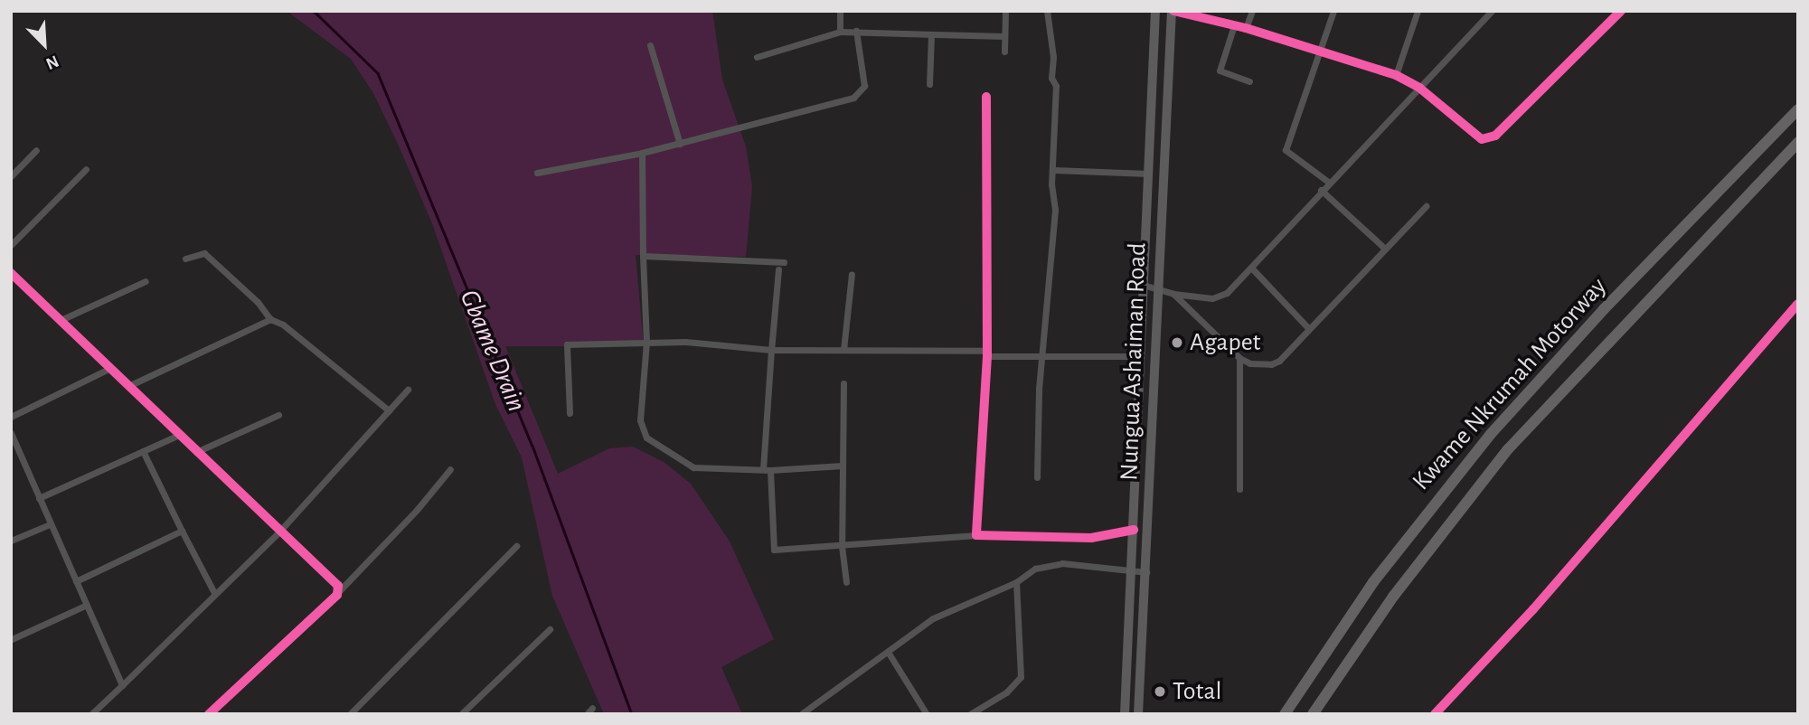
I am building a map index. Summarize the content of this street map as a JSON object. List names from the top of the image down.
{
  "streets": {
    "highway": ["Kwame Nkrumah Motorway"],
    "main road": ["Nungua Ashaiman Road"]
  },
  "water": ["Gbame Drain"],
  "places": ["Agapet", "Total"],
  "north": "bottom right"
}
